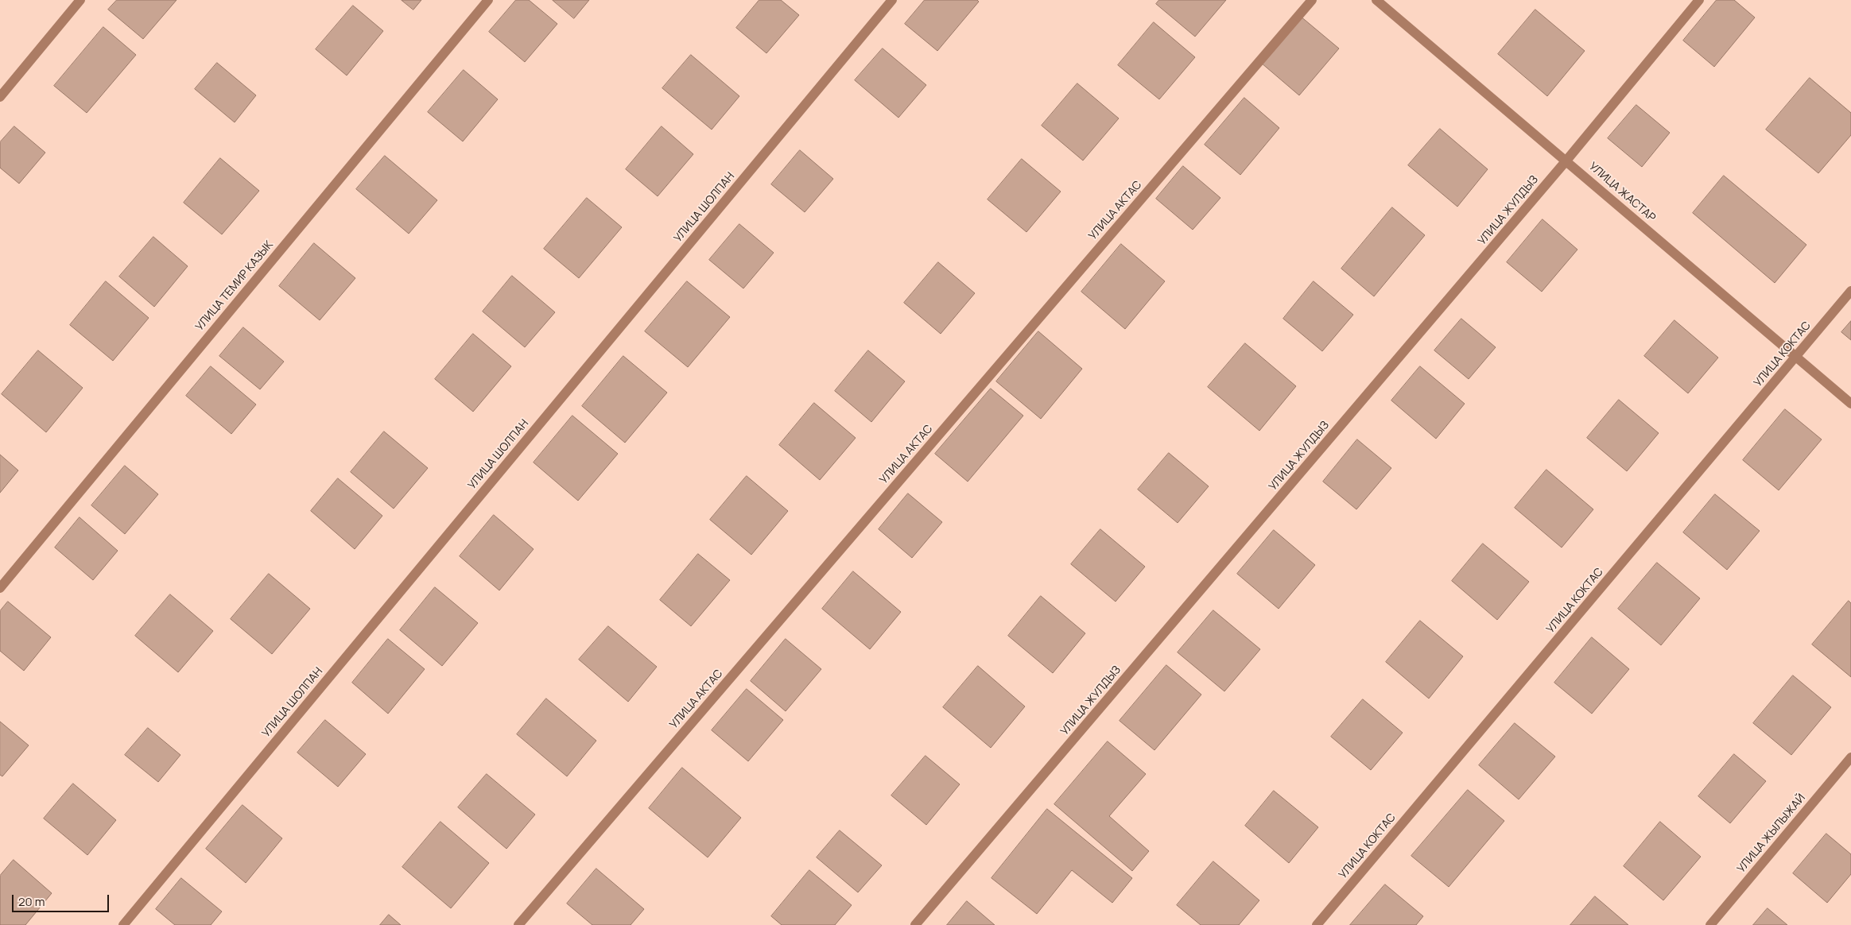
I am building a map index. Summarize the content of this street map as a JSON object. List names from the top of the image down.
{
  "streets": {
    "street": [
      "УЛИЦА ЖАСТАР",
      "УЛИЦА ШОЛПАН",
      "УЛИЦА АКТАС",
      "УЛИЦА ЖУЛДЫЗ",
      "УЛИЦА ТЕМИР КАЗЫК",
      "УЛИЦА КОКТАС",
      "УЛИЦА ЖЫЛЫЖАЙ"
    ]
  },
  "crossings": [
    ["УЛИЦА ЖАСТАР", "УЛИЦА ЖУЛДЫЗ"],
    ["УЛИЦА ЖАСТАР", "УЛИЦА КОКТАС"]
  ],
  "scale_bar": "20 m"
}
